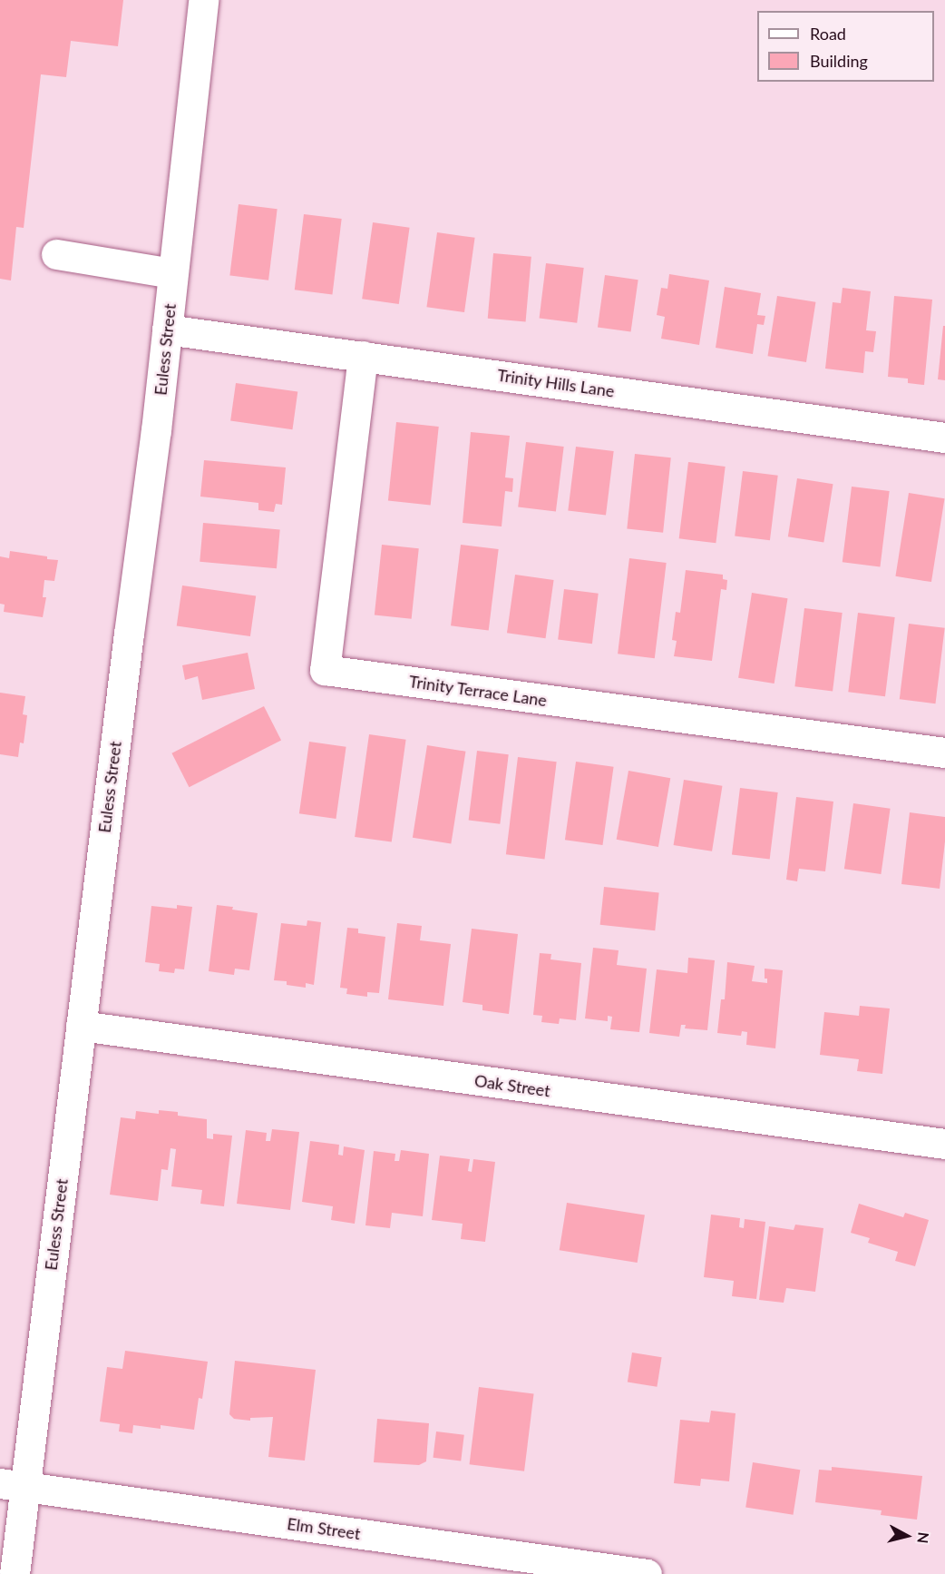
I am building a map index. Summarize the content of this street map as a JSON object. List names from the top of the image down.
{
  "streets": {
    "street": [
      "Euless Street",
      "Trinity Hills Lane",
      "Trinity Terrace Lane",
      "Oak Street",
      "Elm Street"
    ]
  },
  "crossings": [
    ["Euless Street", "Trinity Hills Lane"],
    ["Euless Street", "Oak Street"],
    ["Euless Street", "Elm Street"],
    ["Trinity Hills Lane", "Trinity Terrace Lane"]
  ],
  "legend": ["Road", "Building"],
  "north": "right"
}
